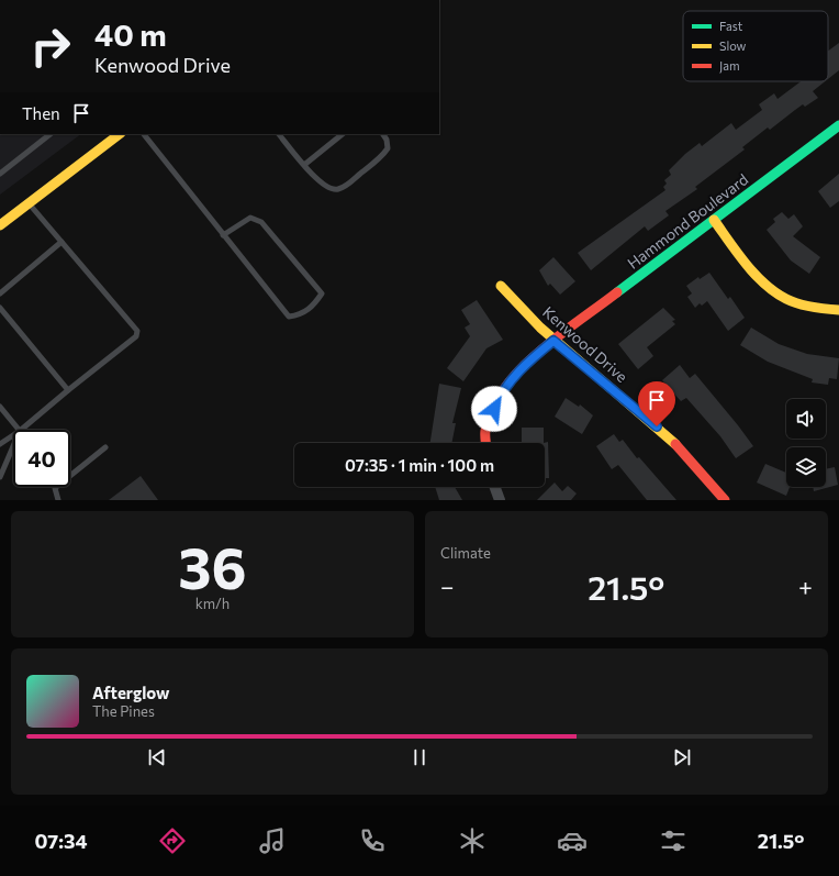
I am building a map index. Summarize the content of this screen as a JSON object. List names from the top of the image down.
{
  "streets": {
    "street": ["Hammond Boulevard", "Kenwood Drive"]
  },
  "crossings": [
    ["Hammond Boulevard", "Kenwood Drive"]
  ],
  "legend": ["Fast", "Slow", "Jam"],
  "page": {
    "turn": ["40 m", "Kenwood Drive"],
    "then": "Then",
    "limit": "40",
    "trip": "07:35 · 1 min · 100 m",
    "tile": [
      ["36", "km/h"],
      "Climate"
    ],
    "heat": ["−", "21.5°", "+"],
    "song": ["Afterglow", "The Pines"],
    "tabs": ["07:34", "21.5°"]
  }
}
